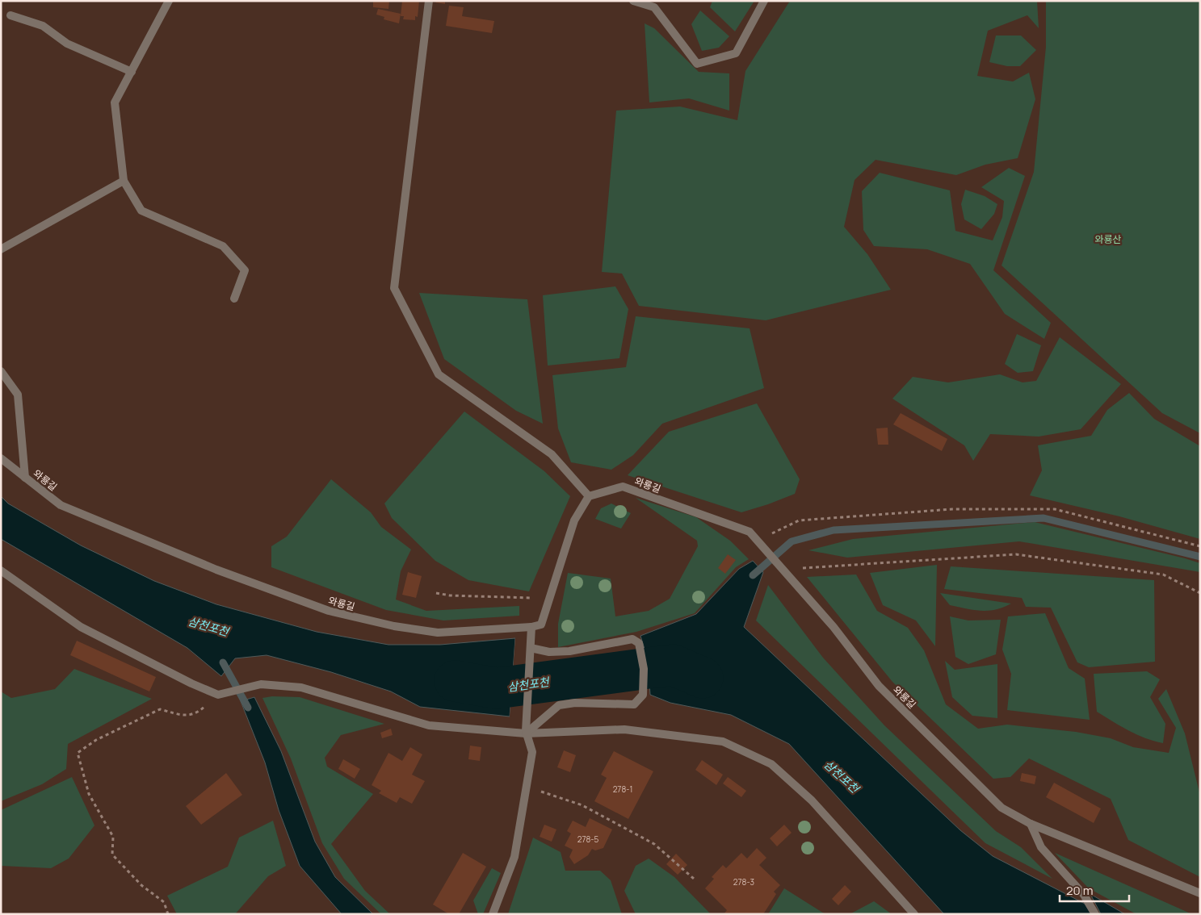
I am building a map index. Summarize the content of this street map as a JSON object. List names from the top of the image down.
{
  "streets": {
    "street": ["와룡길"]
  },
  "water": ["삼천포천"],
  "parks": ["와룡산"],
  "house_numbers": ["278-1", "278-5", "278-3"],
  "scale_bar": "20 m"
}
